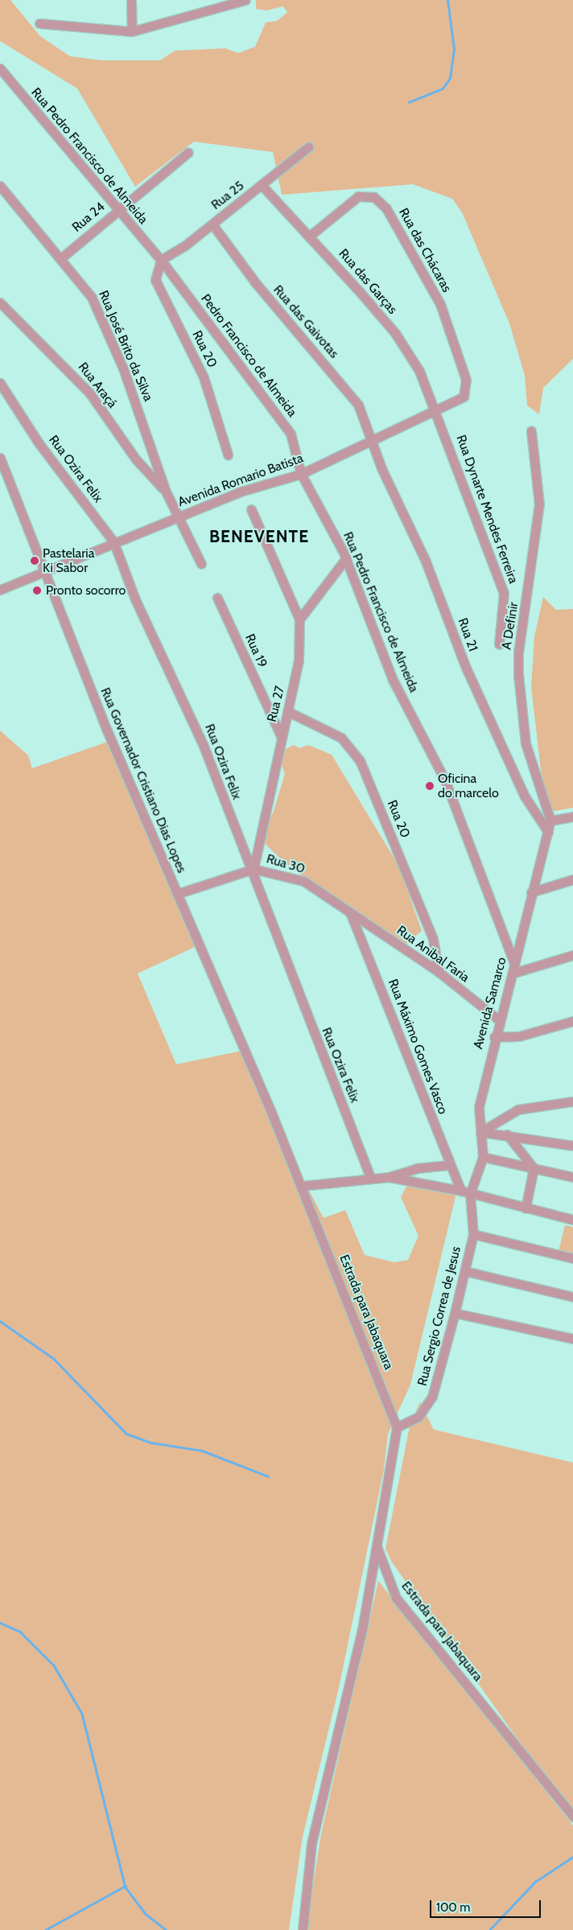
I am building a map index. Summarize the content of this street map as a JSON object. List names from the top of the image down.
{
  "streets": {
    "street": [
      "Rua Pedro Francisco de Almeida",
      "Rua 25",
      "Rua 24",
      "Rua das Chácaras",
      "Rua das Garças",
      "Rua das Gaivotas",
      "Rua José Brito da Silva",
      "Rua 20",
      "Pedro Francisco de Almeida",
      "Rua Araçá",
      "Rua Ozira Felix",
      "Avenida Romario Batista",
      "Rua Dynarte Mendes Ferreira",
      "A Definir",
      "Rua 21",
      "Rua 19",
      "Rua 27",
      "Rua Governador Cristiano Dias Lopes",
      "Rua 30",
      "Rua Anibal Faria",
      "Avenida Samarco",
      "Rua Máximo Gomes Vasco",
      "Estrada para Jabaquara",
      "Rua Sergio Correa de Jesus"
    ]
  },
  "crossings": [
    ["Rua Pedro Francisco de Almeida", "Rua 25"],
    ["Rua Pedro Francisco de Almeida", "Rua 24"],
    ["Rua Pedro Francisco de Almeida", "Rua 20"],
    ["Rua Pedro Francisco de Almeida", "Pedro Francisco de Almeida"],
    ["Rua Pedro Francisco de Almeida", "Avenida Romario Batista"],
    ["Rua Pedro Francisco de Almeida", "Avenida Samarco"],
    ["Rua 25", "Rua das Garças"],
    ["Rua 25", "Rua das Gaivotas"],
    ["Rua 25", "Rua 20"],
    ["Rua 25", "Pedro Francisco de Almeida"],
    ["Rua 24", "Rua José Brito da Silva"],
    ["Rua das Chácaras", "Rua das Garças"],
    ["Rua das Chácaras", "Avenida Romario Batista"],
    ["Rua das Garças", "Avenida Romario Batista"],
    ["Rua das Garças", "Rua Dynarte Mendes Ferreira"],
    ["Rua das Gaivotas", "Avenida Romario Batista"],
    ["Rua das Gaivotas", "Rua 21"],
    ["Rua José Brito da Silva", "Rua Araçá"],
    ["Rua José Brito da Silva", "Avenida Romario Batista"],
    ["Rua 20", "Pedro Francisco de Almeida"],
    ["Rua 20", "Rua 27"],
    ["Rua 20", "Rua Anibal Faria"],
    ["Pedro Francisco de Almeida", "Avenida Romario Batista"],
    ["Rua Ozira Felix", "Avenida Romario Batista"],
    ["Rua Ozira Felix", "Rua 27"],
    ["Rua Ozira Felix", "Rua 30"],
    ["Avenida Romario Batista", "Rua Dynarte Mendes Ferreira"],
    ["Avenida Romario Batista", "Rua 21"],
    ["Avenida Romario Batista", "Rua Governador Cristiano Dias Lopes"],
    ["A Definir", "Avenida Samarco"],
    ["Rua 21", "Avenida Samarco"],
    ["Rua 19", "Rua 27"],
    ["Rua 27", "Rua 30"],
    ["Rua Governador Cristiano Dias Lopes", "Estrada para Jabaquara"],
    ["Rua 30", "Rua Anibal Faria"],
    ["Rua 30", "Rua Máximo Gomes Vasco"],
    ["Rua Anibal Faria", "Avenida Samarco"],
    ["Rua Anibal Faria", "Rua Máximo Gomes Vasco"],
    ["Avenida Samarco", "Rua Sergio Correa de Jesus"],
    ["Estrada para Jabaquara", "Rua Sergio Correa de Jesus"]
  ],
  "districts": ["BENEVENTE"],
  "places": ["Pastelaria Ki Sabor", "Pronto socorro", "Oficina do marcelo"],
  "scale_bar": "100 m"
}
